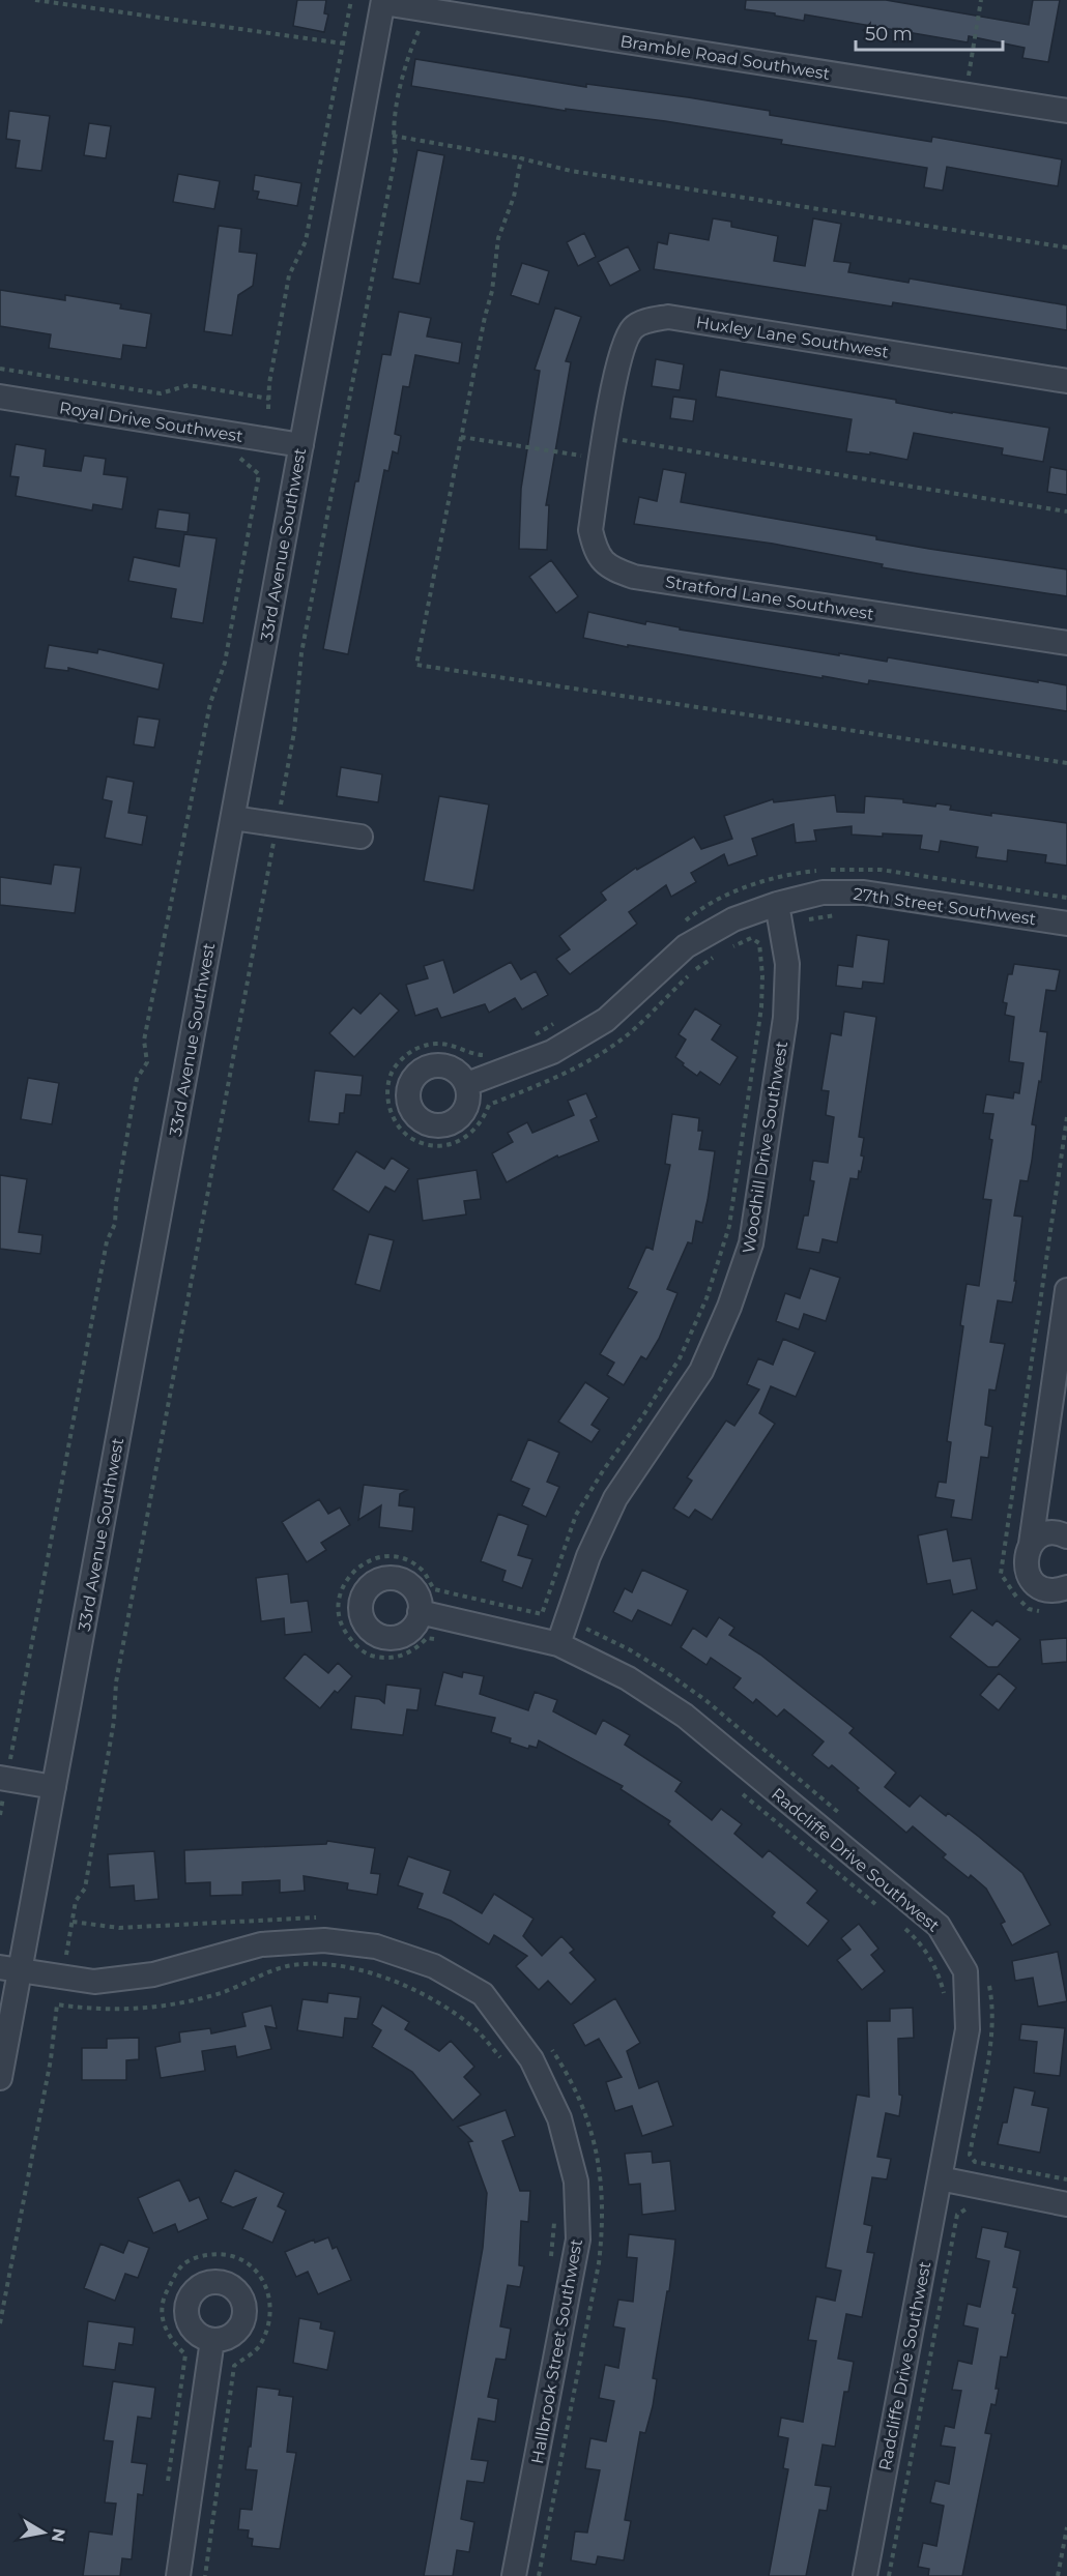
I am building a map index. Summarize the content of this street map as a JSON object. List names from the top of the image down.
{
  "streets": {
    "street": [
      "Bramble Road Southwest",
      "Huxley Lane Southwest",
      "Royal Drive Southwest",
      "33rd Avenue Southwest",
      "Stratford Lane Southwest",
      "27th Street Southwest",
      "Woodhill Drive Southwest",
      "Radcliffe Drive Southwest",
      "Hallbrook Street Southwest"
    ]
  },
  "crossings": [
    ["Bramble Road Southwest", "33rd Avenue Southwest"],
    ["Huxley Lane Southwest", "Stratford Lane Southwest"],
    ["Royal Drive Southwest", "33rd Avenue Southwest"],
    ["33rd Avenue Southwest", "Hallbrook Street Southwest"],
    ["27th Street Southwest", "Woodhill Drive Southwest"],
    ["Woodhill Drive Southwest", "Radcliffe Drive Southwest"]
  ],
  "scale_bar": "50 m",
  "north": "right"
}
